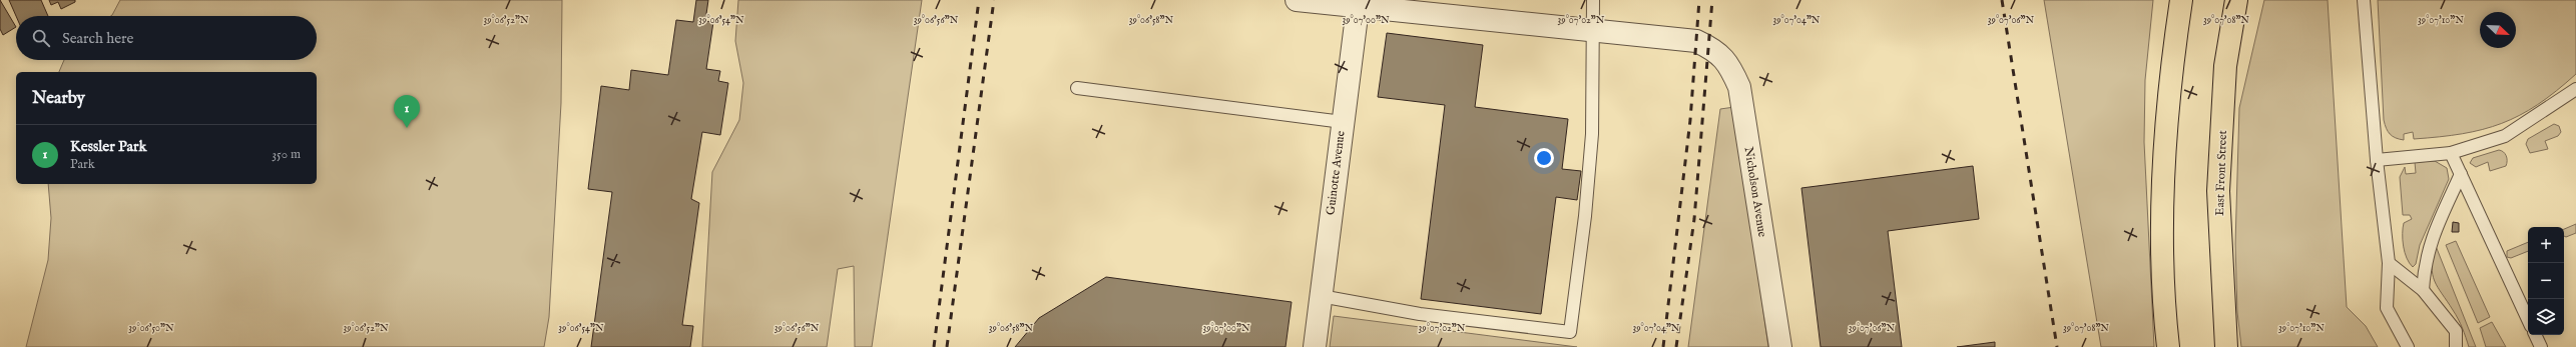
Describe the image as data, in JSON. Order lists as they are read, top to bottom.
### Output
{
  "streets": {
    "main road": ["East Front Street"],
    "street": ["Guinotte Avenue", "Nicholson Avenue"]
  },
  "north": "bottom right",
  "page": {
    "search": "Search here",
    "heading": "Nearby",
    "pins": "1",
    "list": [
      {
        "mark": "1",
        "name": "Kessler Park",
        "note": "Park",
        "value": "350 m"
      }
    ],
    "map_buttons": ["+", "−"]
  },
  "coordinates": [
    "39°06'52\"N",
    "39°06'54\"N",
    "39°06'56\"N",
    "39°06'58\"N",
    "39°07'00\"N",
    "39°07'02\"N",
    "39°07'04\"N",
    "39°07'06\"N",
    "39°07'10\"N",
    "39°07'08\"N",
    "39°06'50\"N"
  ]
}
